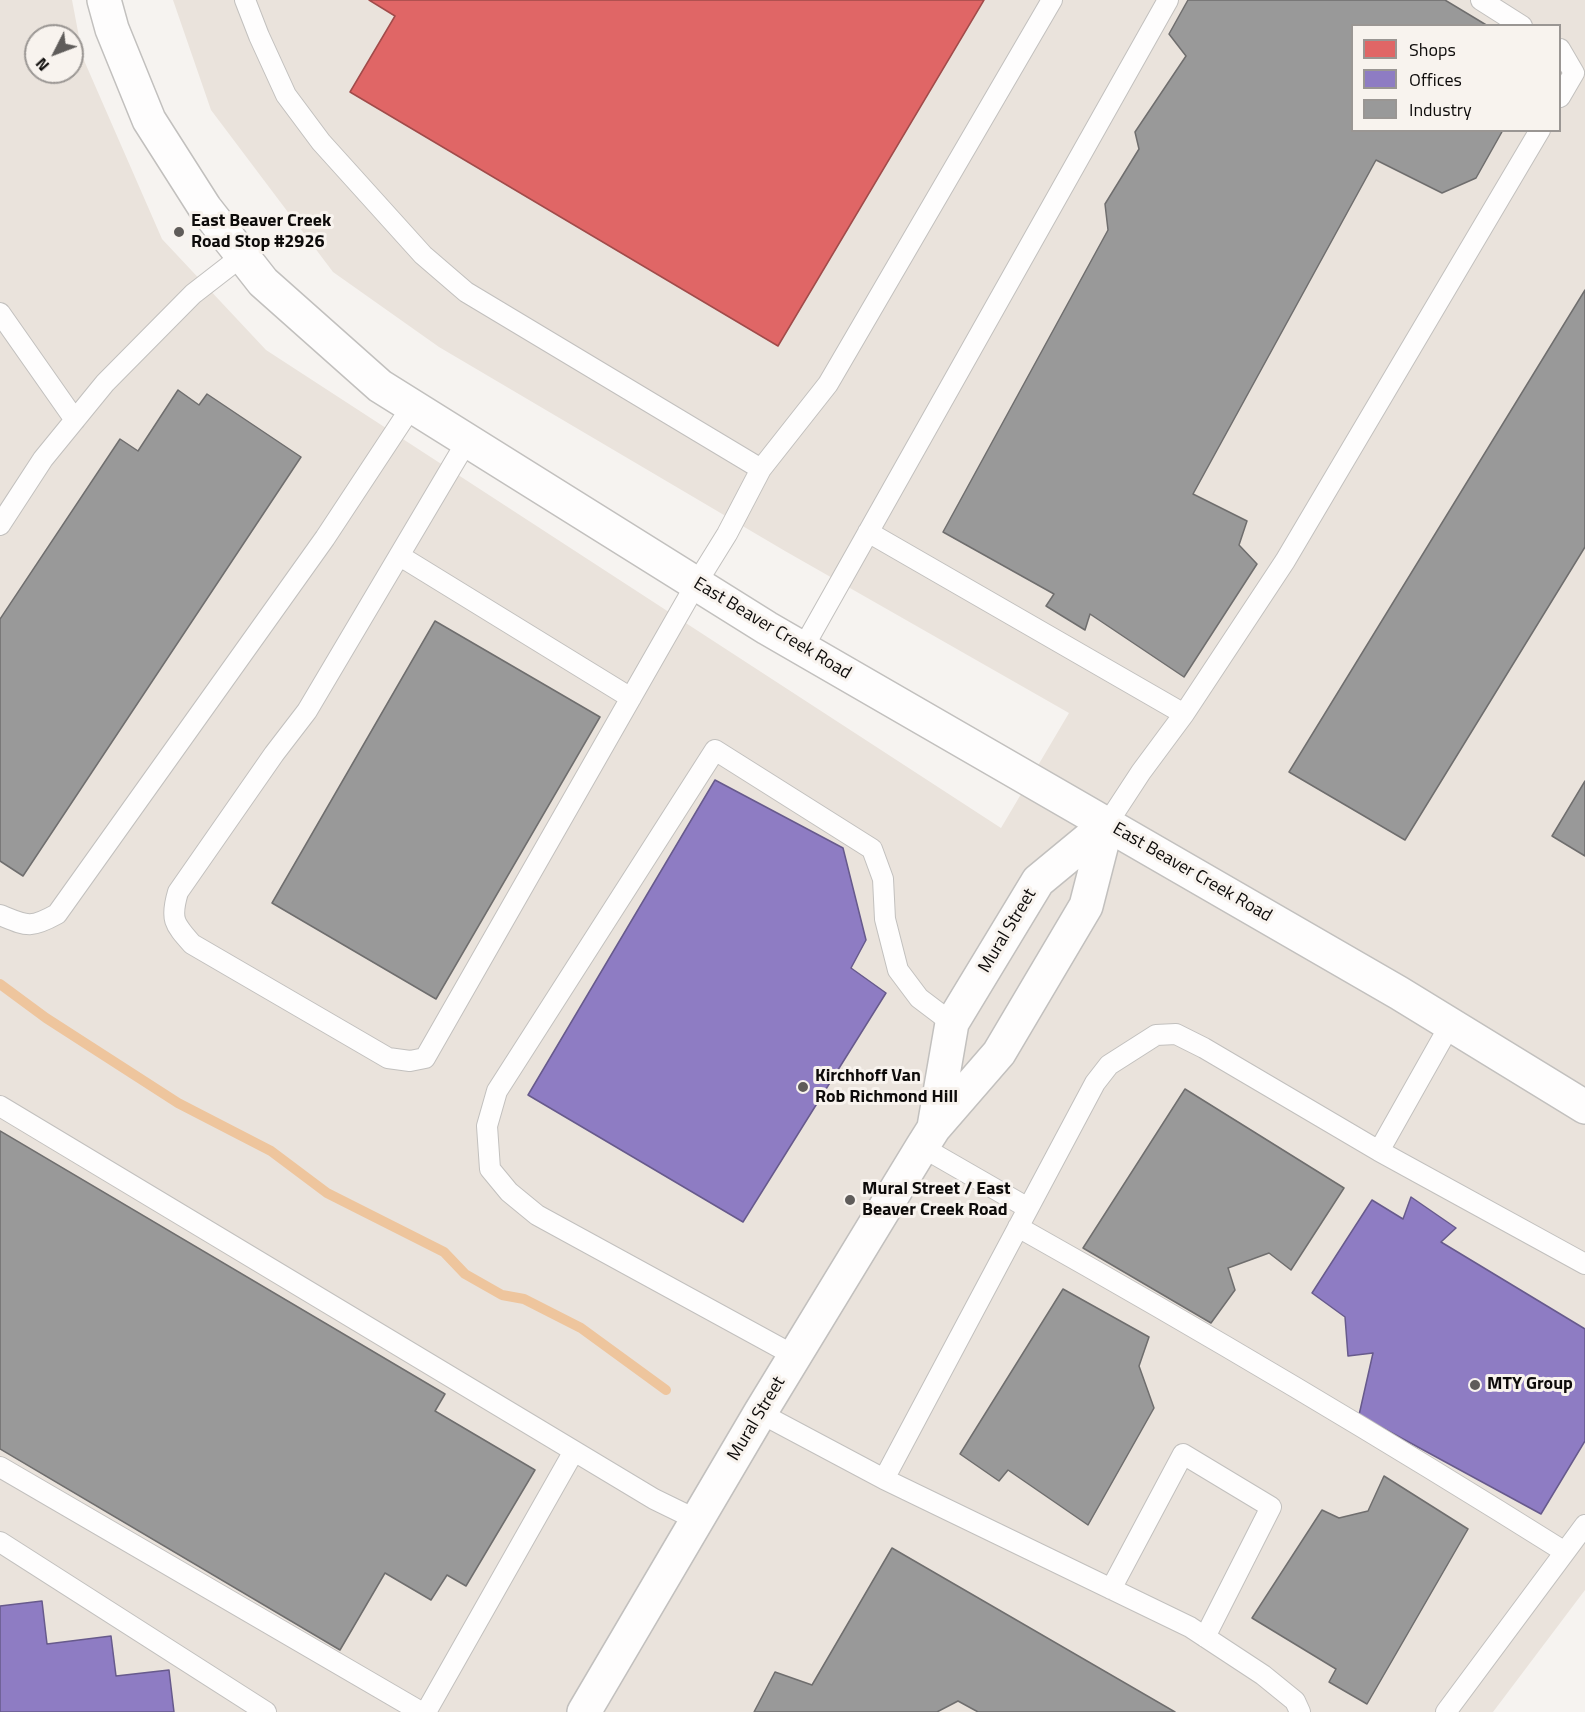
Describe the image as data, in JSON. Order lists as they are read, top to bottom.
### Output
{
  "streets": {
    "street": ["East Beaver Creek Road", "Mural Street"]
  },
  "crossings": [
    ["East Beaver Creek Road", "Mural Street"]
  ],
  "places": [
    "East Beaver Creek Road Stop #2926",
    "Kirchhoff Van Rob Richmond Hill",
    "Mural Street / East Beaver Creek Road",
    "MTY Group"
  ],
  "legend": ["Shops", "Offices", "Industry"],
  "north": "bottom left"
}
